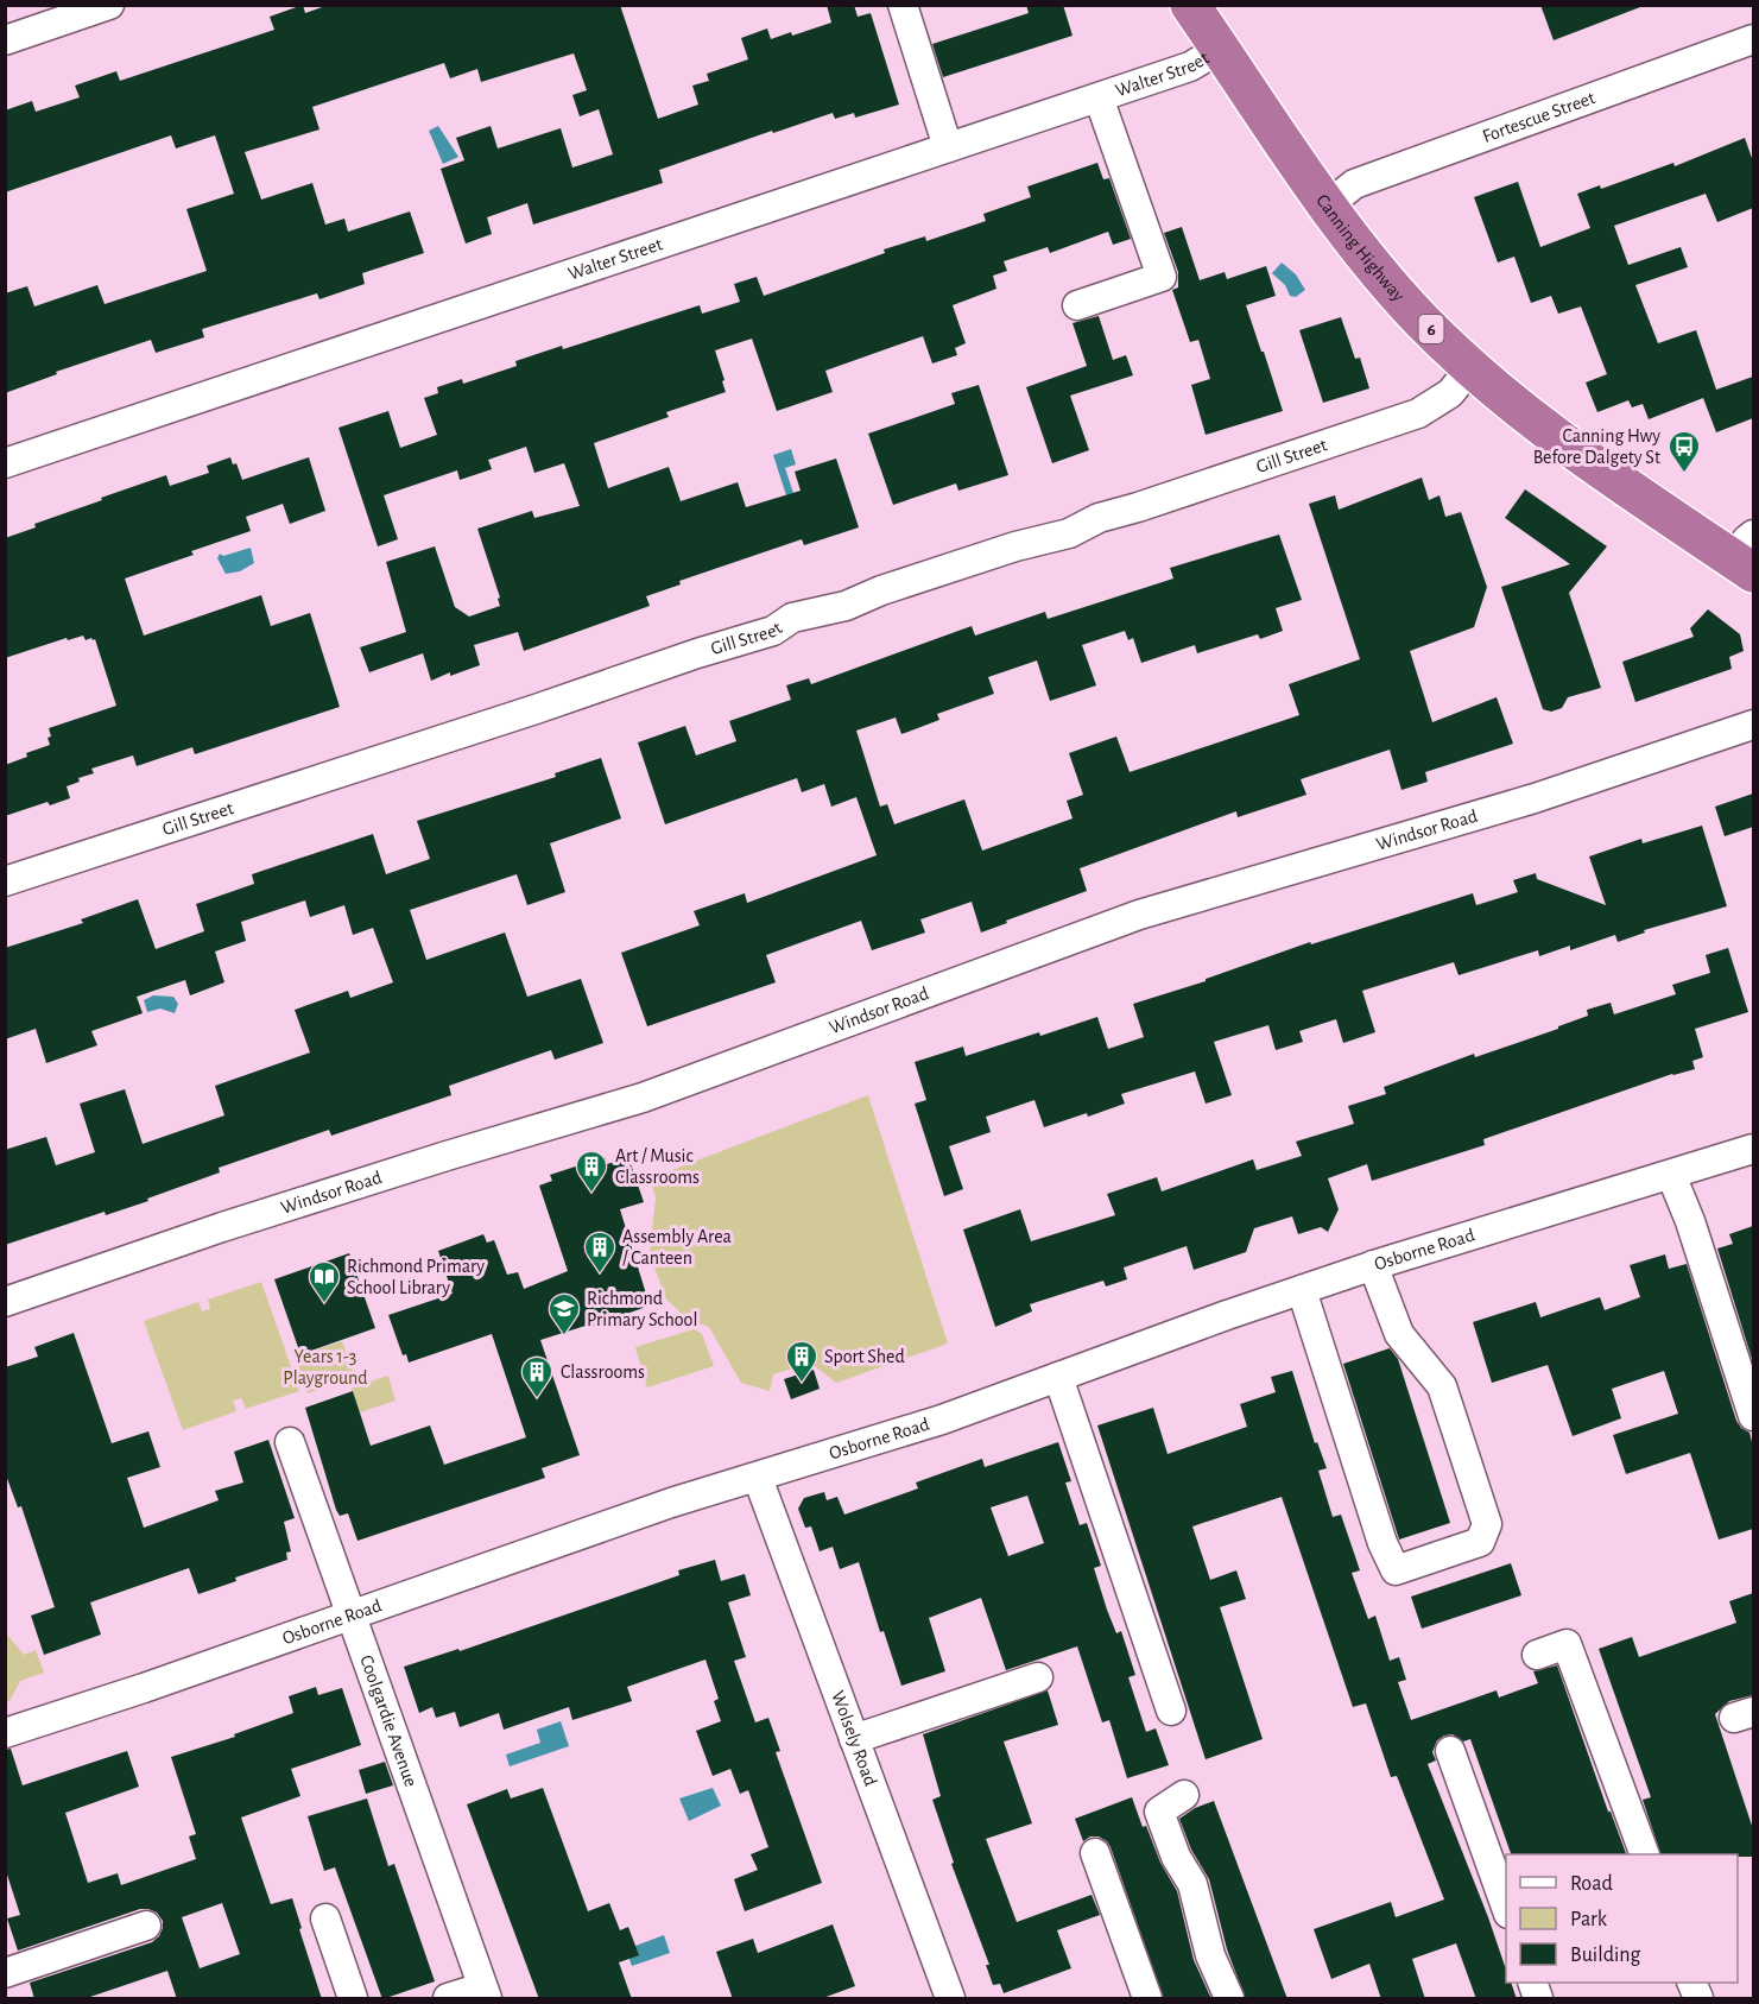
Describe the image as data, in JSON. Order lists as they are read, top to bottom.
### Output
{
  "streets": {
    "highway": ["Canning Highway", "6"],
    "street": [
      "Walter Street",
      "Fortescue Street",
      "Gill Street",
      "Windsor Road",
      "Osborne Road",
      "Coolgardie Avenue",
      "Wolsely Road"
    ]
  },
  "crossings": [
    ["Walter Street", "Canning Highway"],
    ["Fortescue Street", "Canning Highway"],
    ["Canning Highway", "Gill Street"],
    ["Osborne Road", "Coolgardie Avenue"],
    ["Osborne Road", "Wolsely Road"]
  ],
  "parks": ["Years 1-3 Playground"],
  "places": {
    "bus stop": ["Canning Hwy Before Dalgety St"],
    "building": [
      "Art / Music Classrooms",
      "Assembly Area / Canteen",
      "Sport Shed",
      "Classrooms"
    ],
    "library": ["Richmond Primary School Library"],
    "school or university": ["Richmond Primary School"]
  },
  "legend": ["Road", "Park", "Building"]
}
